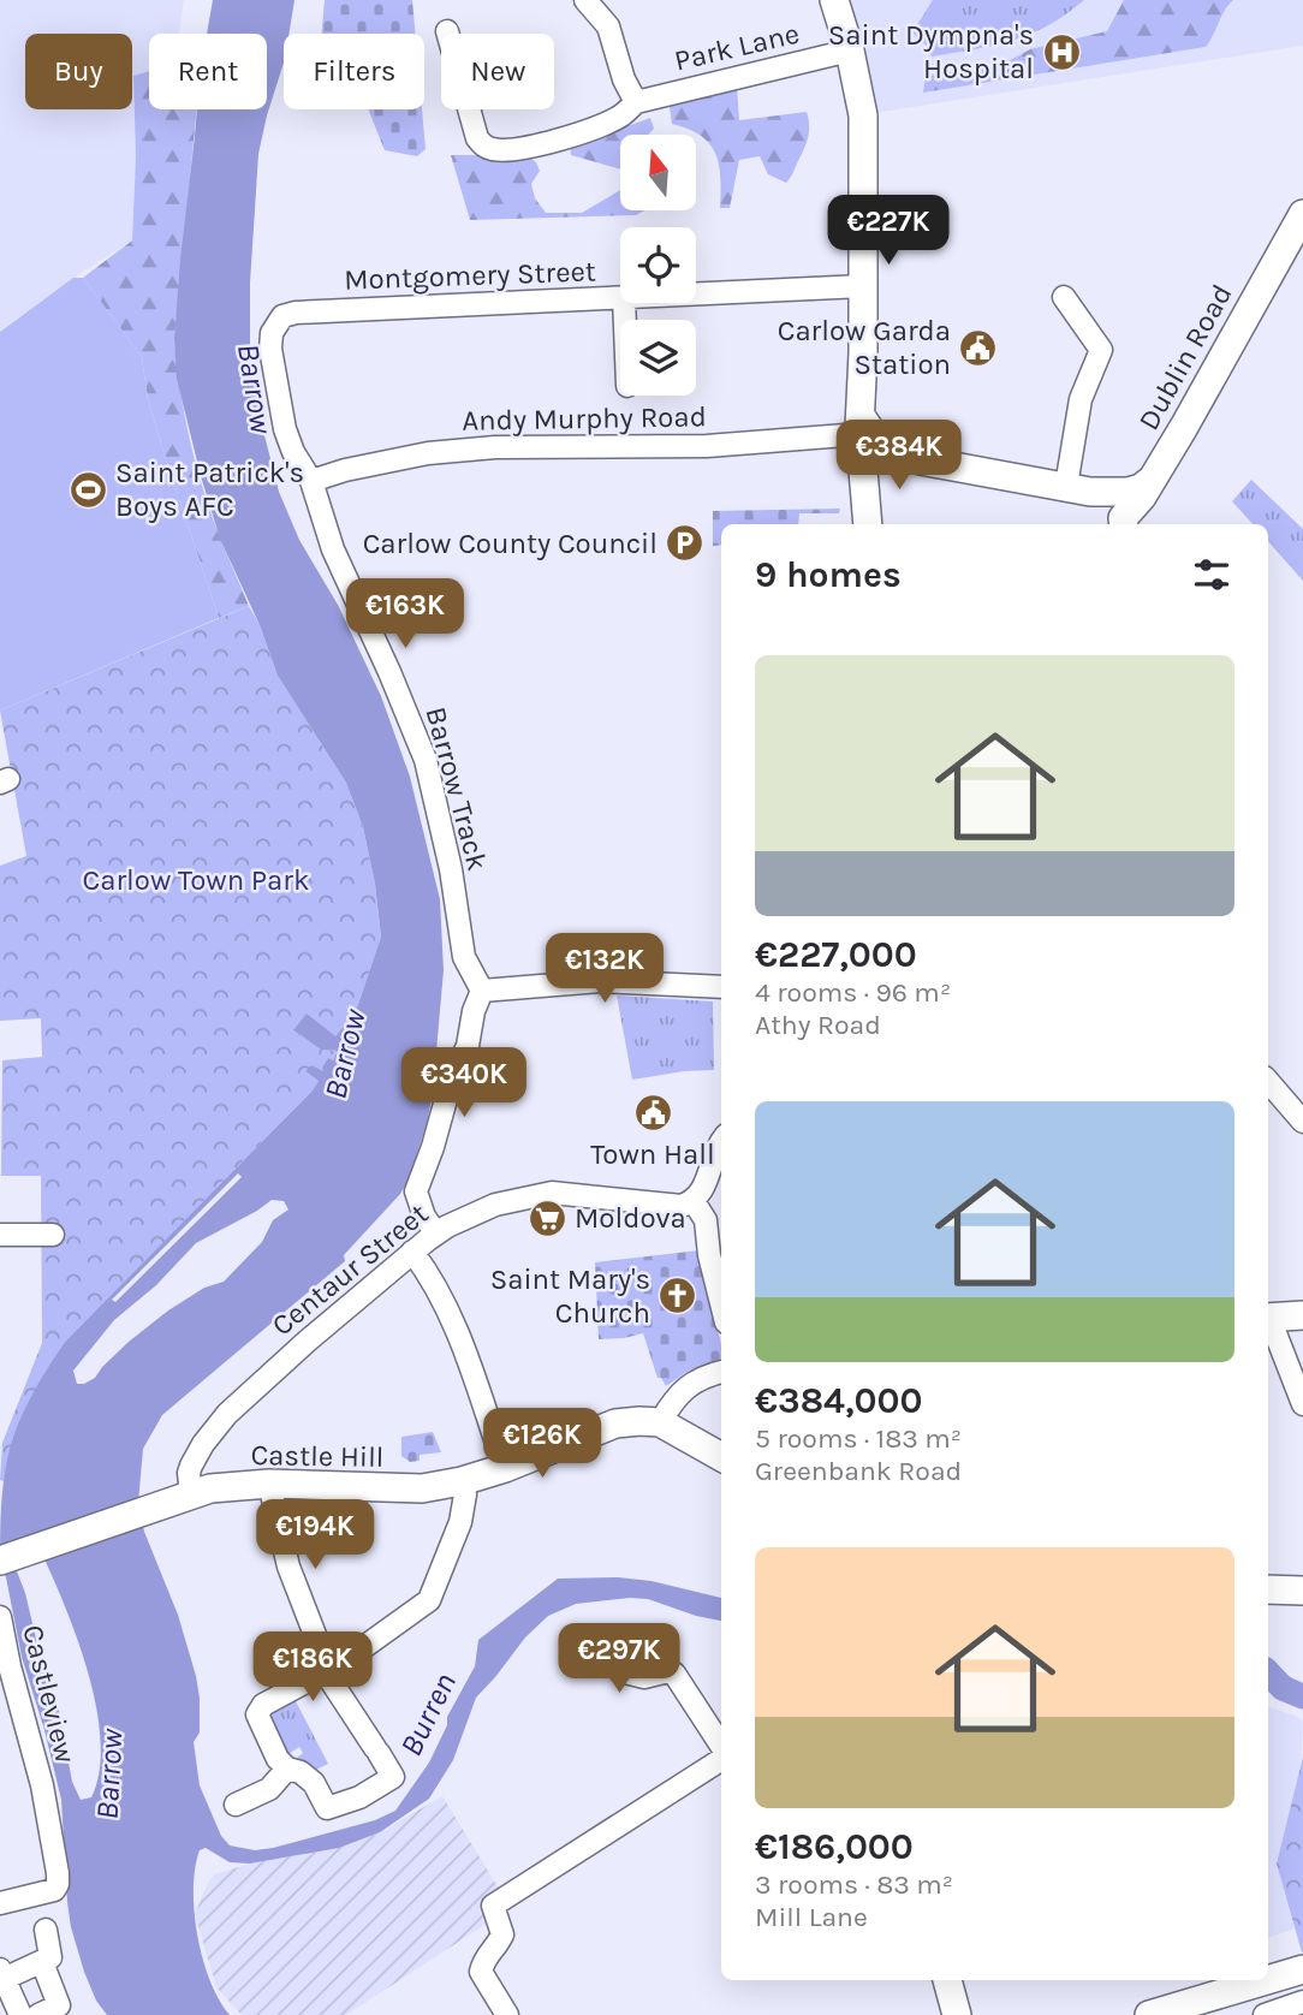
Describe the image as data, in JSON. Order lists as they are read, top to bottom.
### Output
{
  "streets": {
    "main road": ["Dublin Road", "Castle Hill"],
    "street": [
      "Park Lane",
      "Montgomery Street",
      "Andy Murphy Road",
      "Barrow Track",
      "Centaur Street",
      "Castleview"
    ]
  },
  "crossings": [
    ["Montgomery Street", "Barrow Track"],
    ["Andy Murphy Road", "Barrow Track"],
    ["Centaur Street", "Castle Hill"]
  ],
  "water": ["Barrow", "Burren"],
  "parks": ["Carlow Town Park"],
  "places": {
    "hospital": ["Saint Dympna's Hospital"],
    "public building": ["Carlow Garda Station", "Town Hall"],
    "sports": ["Saint Patrick's Boys AFC"],
    "parking": ["Carlow County Council"],
    "supermarket": ["Moldova"],
    "church": ["Saint Mary's Church"]
  },
  "north": "top",
  "page": {
    "chip": [
      "Buy",
      "Rent",
      "Filters",
      "New"
    ],
    "price": [
      "€227K",
      "€384K",
      "€163K",
      "€132K",
      "€340K",
      "€126K",
      "€194K",
      "€297K",
      "€186K"
    ],
    "heading": "9 homes",
    "list": [
      {
        "name": "€227,000",
        "note": "4 rooms · 96 m² · Athy Road"
      },
      {
        "name": "€384,000",
        "note": "5 rooms · 183 m² · Greenbank Road"
      },
      {
        "name": "€186,000",
        "note": "3 rooms · 83 m² · Mill Lane"
      }
    ]
  }
}
